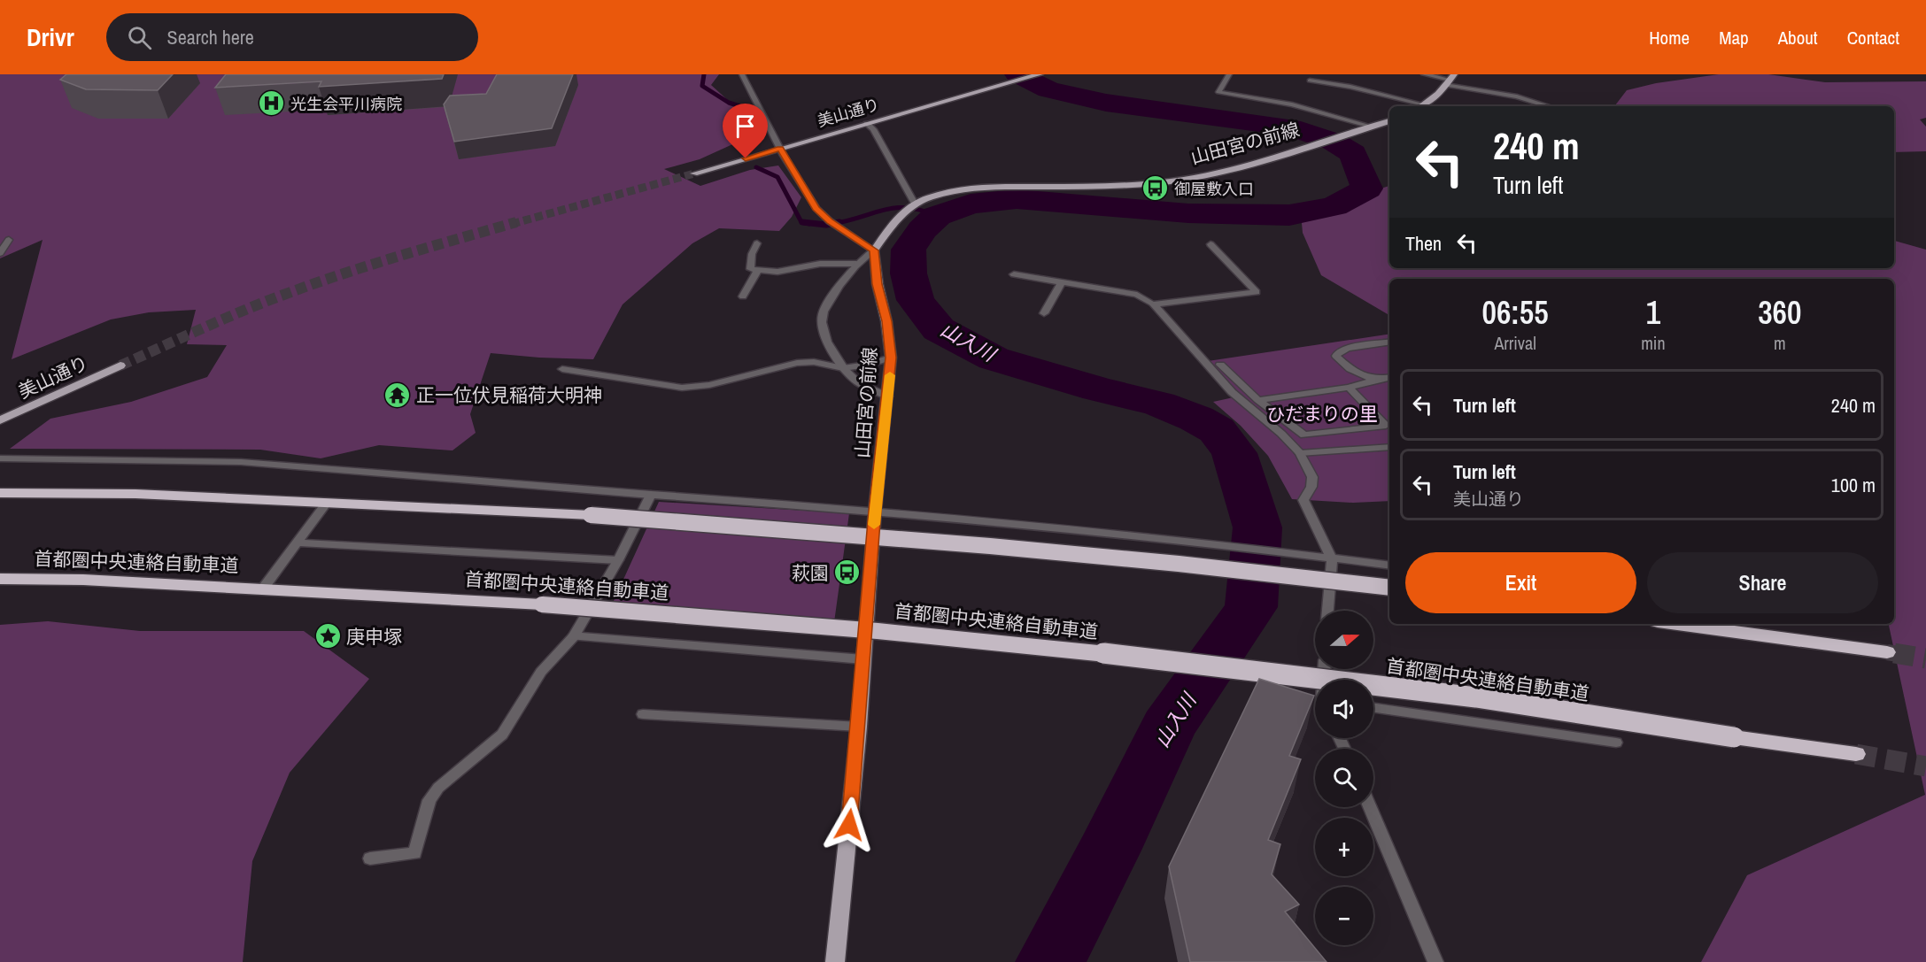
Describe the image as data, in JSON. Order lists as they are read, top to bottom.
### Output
{
  "streets": {
    "highway": ["首都圏中央連絡自動車道"],
    "main road": ["美山通り", "山田宮の前線"]
  },
  "water": ["山入川"],
  "parks": ["ひだまりの里"],
  "places": {
    "hospital": ["光生会平川病院"],
    "bus stop": ["御屋敷入口", "萩園"],
    "temple": ["正一位伏見稲荷大明神"],
    "place": ["庚申塚"]
  },
  "north": "right",
  "page": {
    "header": "Drivr",
    "search": "Search here",
    "nav": [
      "Home",
      "Map",
      "About",
      "Contact"
    ],
    "turn": ["240 m", "Turn left"],
    "then": "Then",
    "eta": [
      "06:55",
      "Arrival",
      "1",
      "min",
      "360",
      "m"
    ],
    "list": [
      {
        "name": "Turn left",
        "value": "240 m"
      },
      {
        "name": "Turn left",
        "note": "美山通り",
        "value": "100 m"
      }
    ],
    "buttons": ["Exit", "Share"],
    "map_buttons": ["+", "−"]
  }
}
